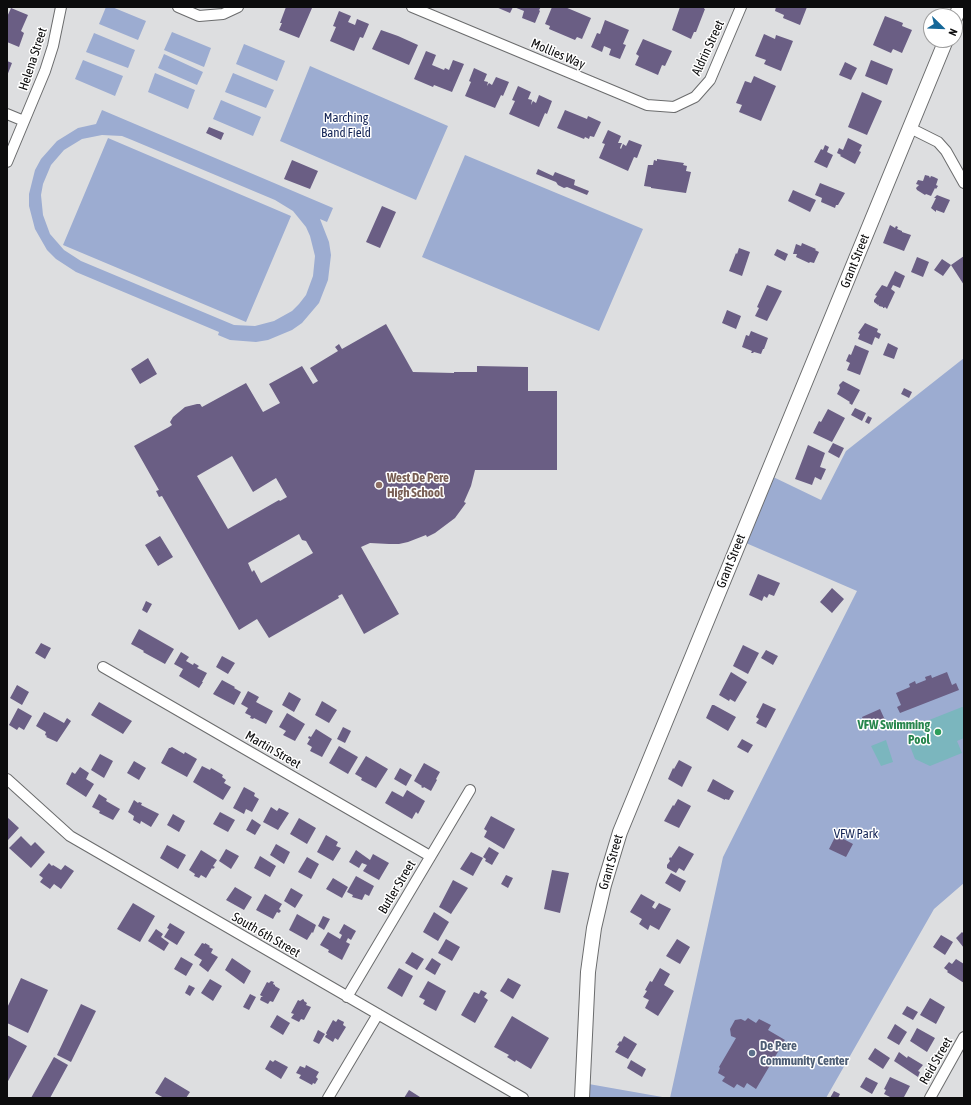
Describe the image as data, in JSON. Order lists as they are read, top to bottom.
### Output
{
  "streets": {
    "street": [
      "Aldrin Street",
      "Mollies Way",
      "Helena Street",
      "Grant Street",
      "Martin Street",
      "Butler Street",
      "South 6th Street",
      "Reid Street"
    ]
  },
  "crossings": [
    ["Aldrin Street", "Mollies Way"],
    ["Martin Street", "Butler Street"],
    ["Butler Street", "South 6th Street"]
  ],
  "parks": ["Marching Band Field", "VFW Park"],
  "places": ["West De Pere High School", "VFW Swimming Pool", "De Pere Community Center"],
  "north": "bottom right"
}
